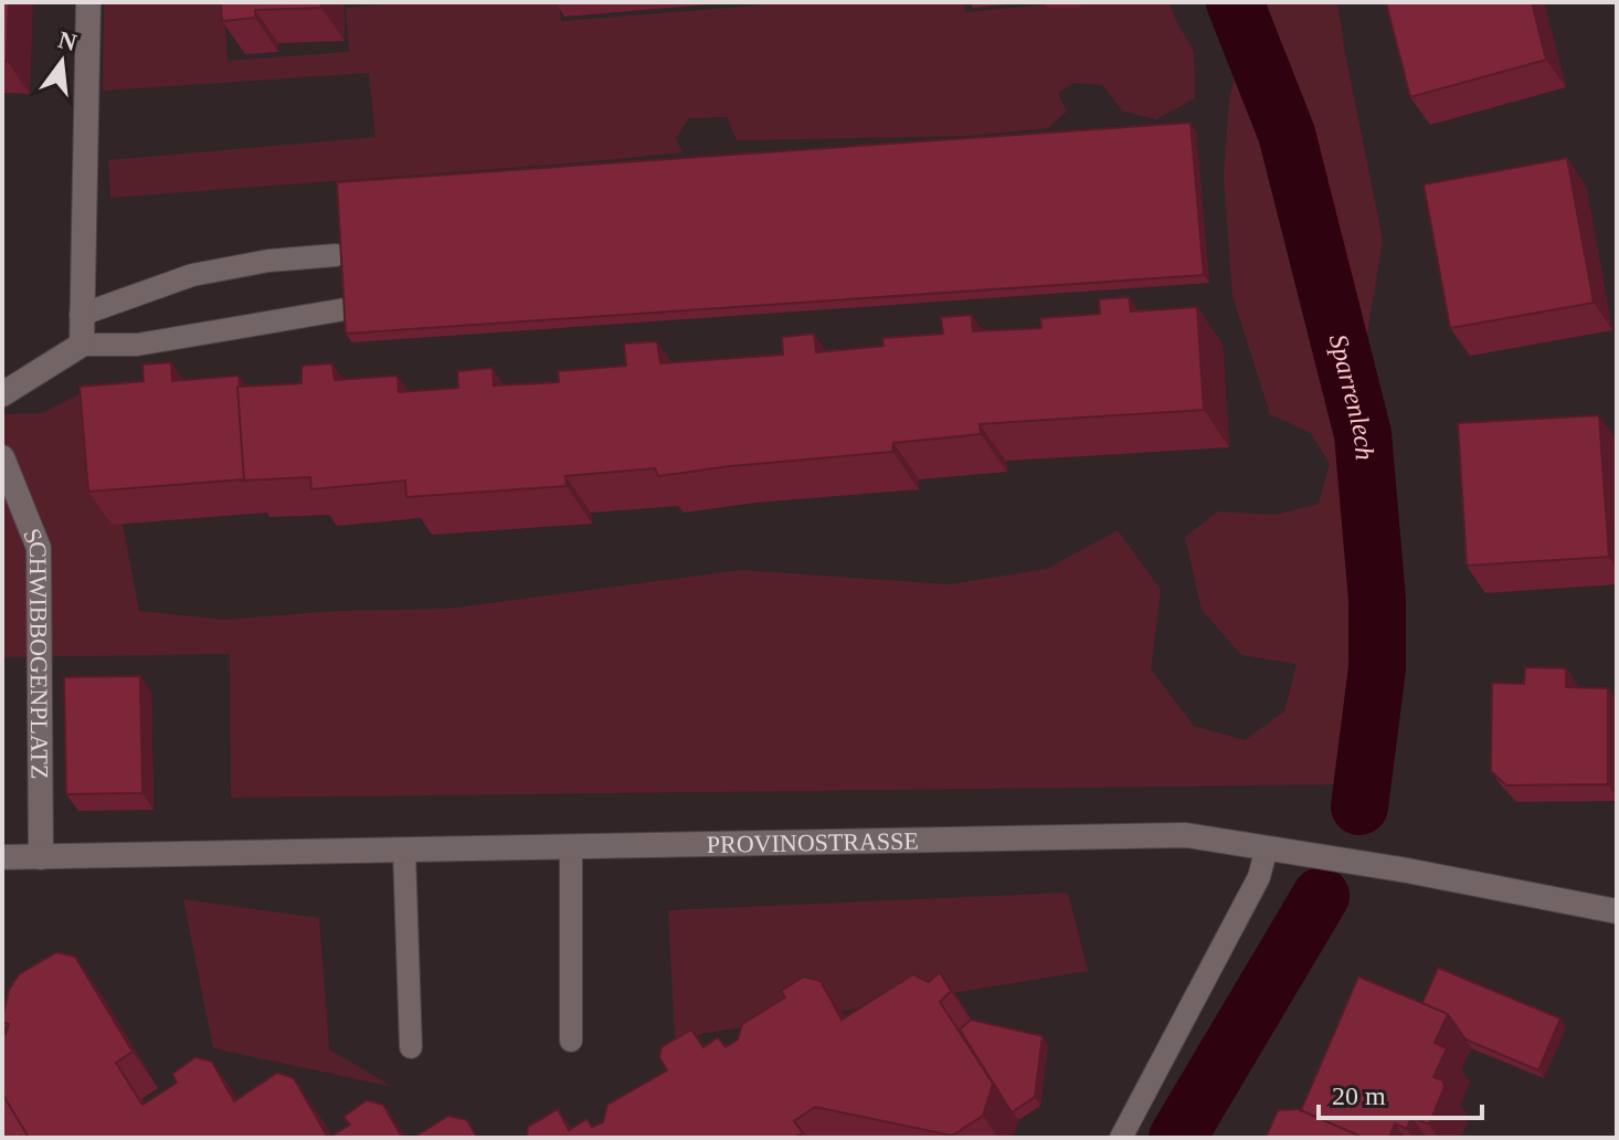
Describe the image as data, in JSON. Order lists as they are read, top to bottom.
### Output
{
  "streets": {
    "street": ["SCHWIBBOGENPLATZ", "PROVINOSTRASSE"]
  },
  "crossings": [
    ["SCHWIBBOGENPLATZ", "PROVINOSTRASSE"]
  ],
  "water": ["Sparrenlech"],
  "scale_bar": "20 m",
  "north": "top"
}
